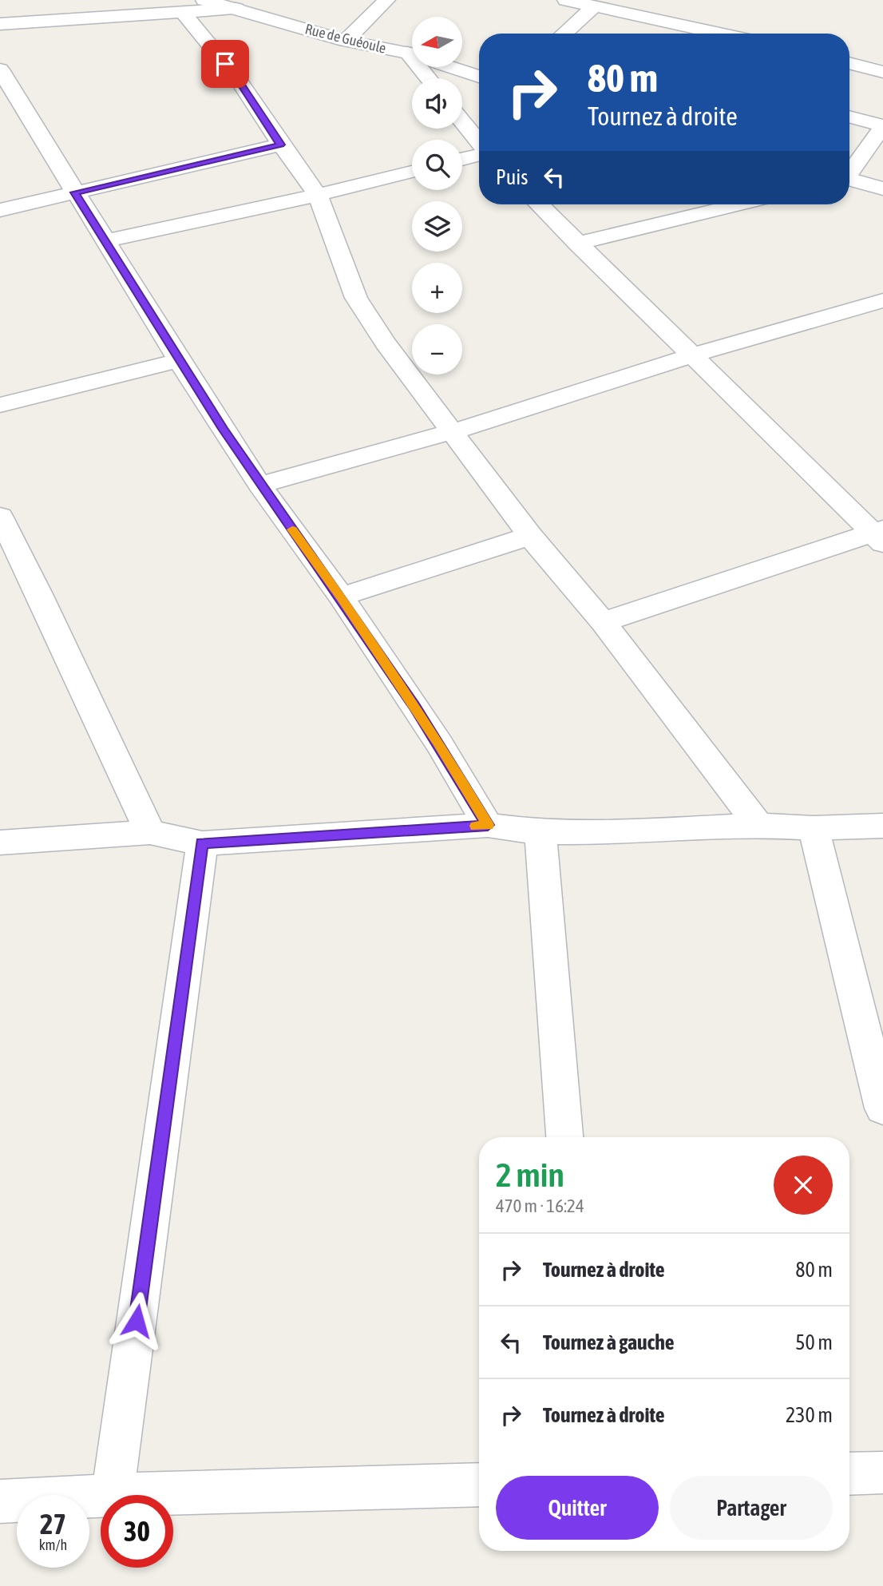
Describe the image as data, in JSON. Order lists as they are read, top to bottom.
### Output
{
  "streets": {
    "street": ["Rue de Guéoule"]
  },
  "north": "left",
  "page": {
    "map_buttons": ["+", "−"],
    "turn": ["80 m", "Tournez à droite"],
    "then": "Puis",
    "heading": ["2 min", "470 m · 16:24"],
    "list": [
      {
        "name": "Tournez à droite",
        "value": "80 m"
      },
      {
        "name": "Tournez à gauche",
        "value": "50 m"
      },
      {
        "name": "Tournez à droite",
        "value": "230 m"
      }
    ],
    "buttons": ["Quitter", "Partager"],
    "speed": "27 km/h",
    "limit": "30"
  }
}
